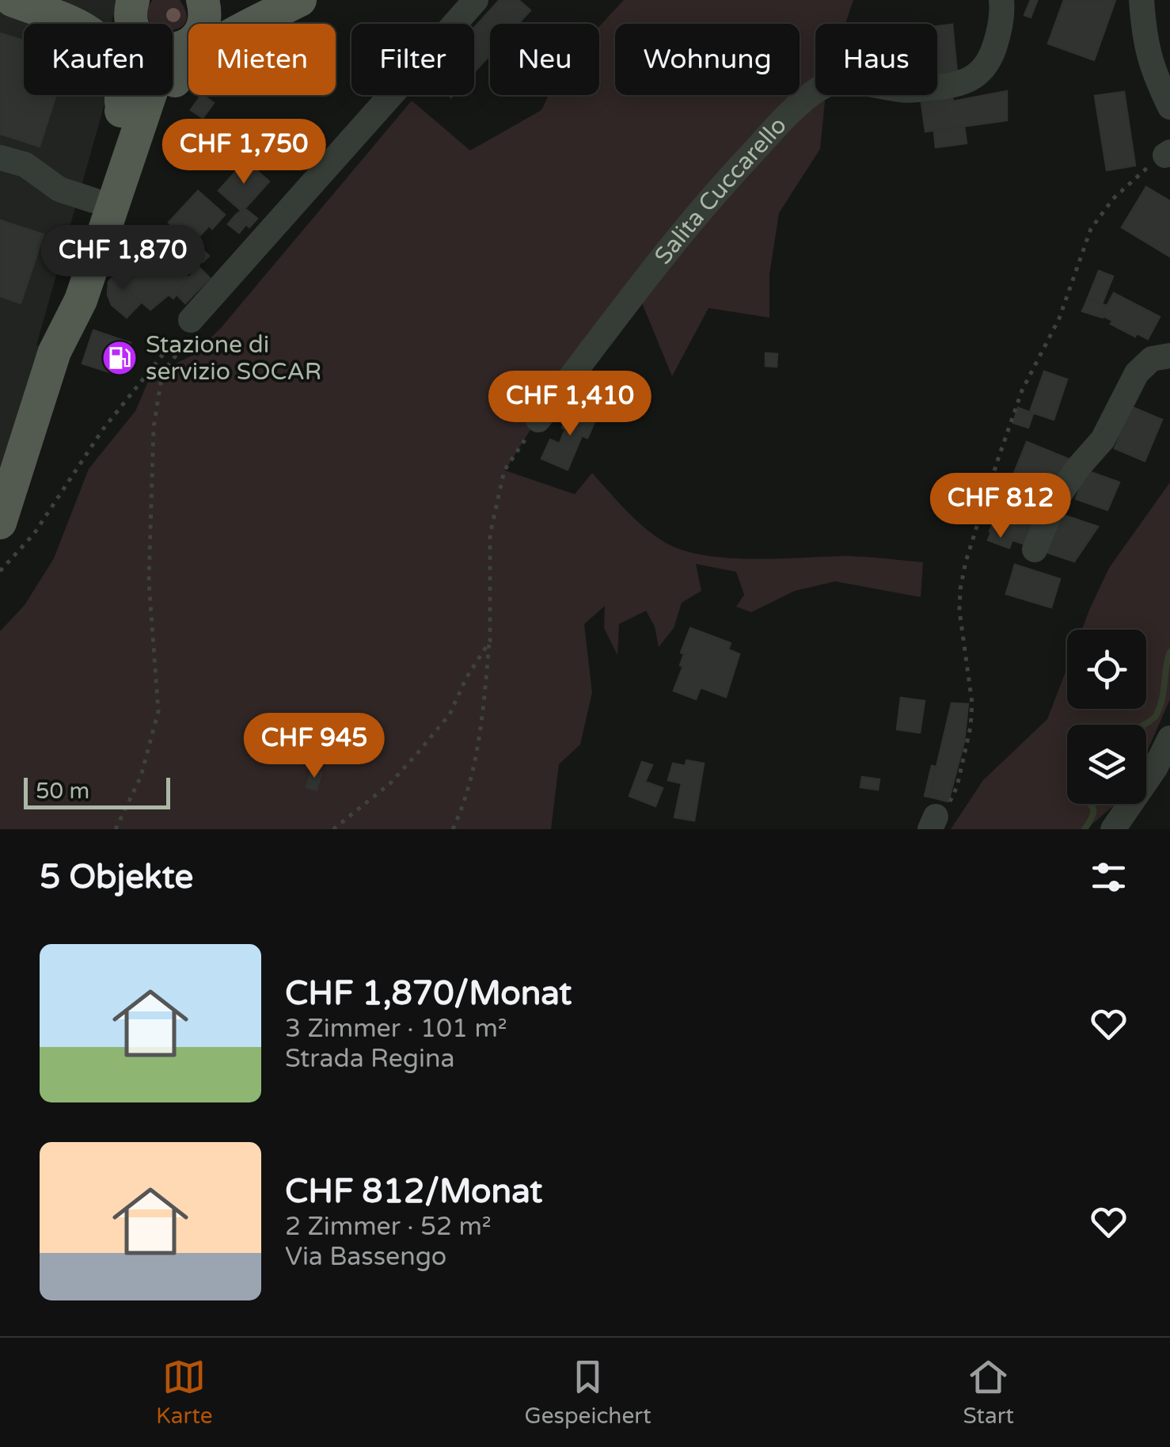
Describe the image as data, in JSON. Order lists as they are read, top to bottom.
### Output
{
  "streets": {
    "street": ["Salita Cuccarello"]
  },
  "places": {
    "fuel station": ["Stazione di servizio SOCAR"]
  },
  "scale_bar": "50 m",
  "page": {
    "chip": [
      "Kaufen",
      "Mieten",
      "Filter",
      "Neu",
      "Wohnung",
      "Haus"
    ],
    "price": [
      "CHF 1,750",
      "CHF 1,870",
      "CHF 1,410",
      "CHF 812",
      "CHF 945"
    ],
    "scale": "50 m",
    "heading": "5 Objekte",
    "list": [
      {
        "name": "CHF 1,870/Monat",
        "note": "3 Zimmer · 101 m² · Strada Regina"
      },
      {
        "name": "CHF 812/Monat",
        "note": "2 Zimmer · 52 m² · Via Bassengo"
      }
    ],
    "tabs": ["Karte", "Gespeichert", "Start"]
  }
}
